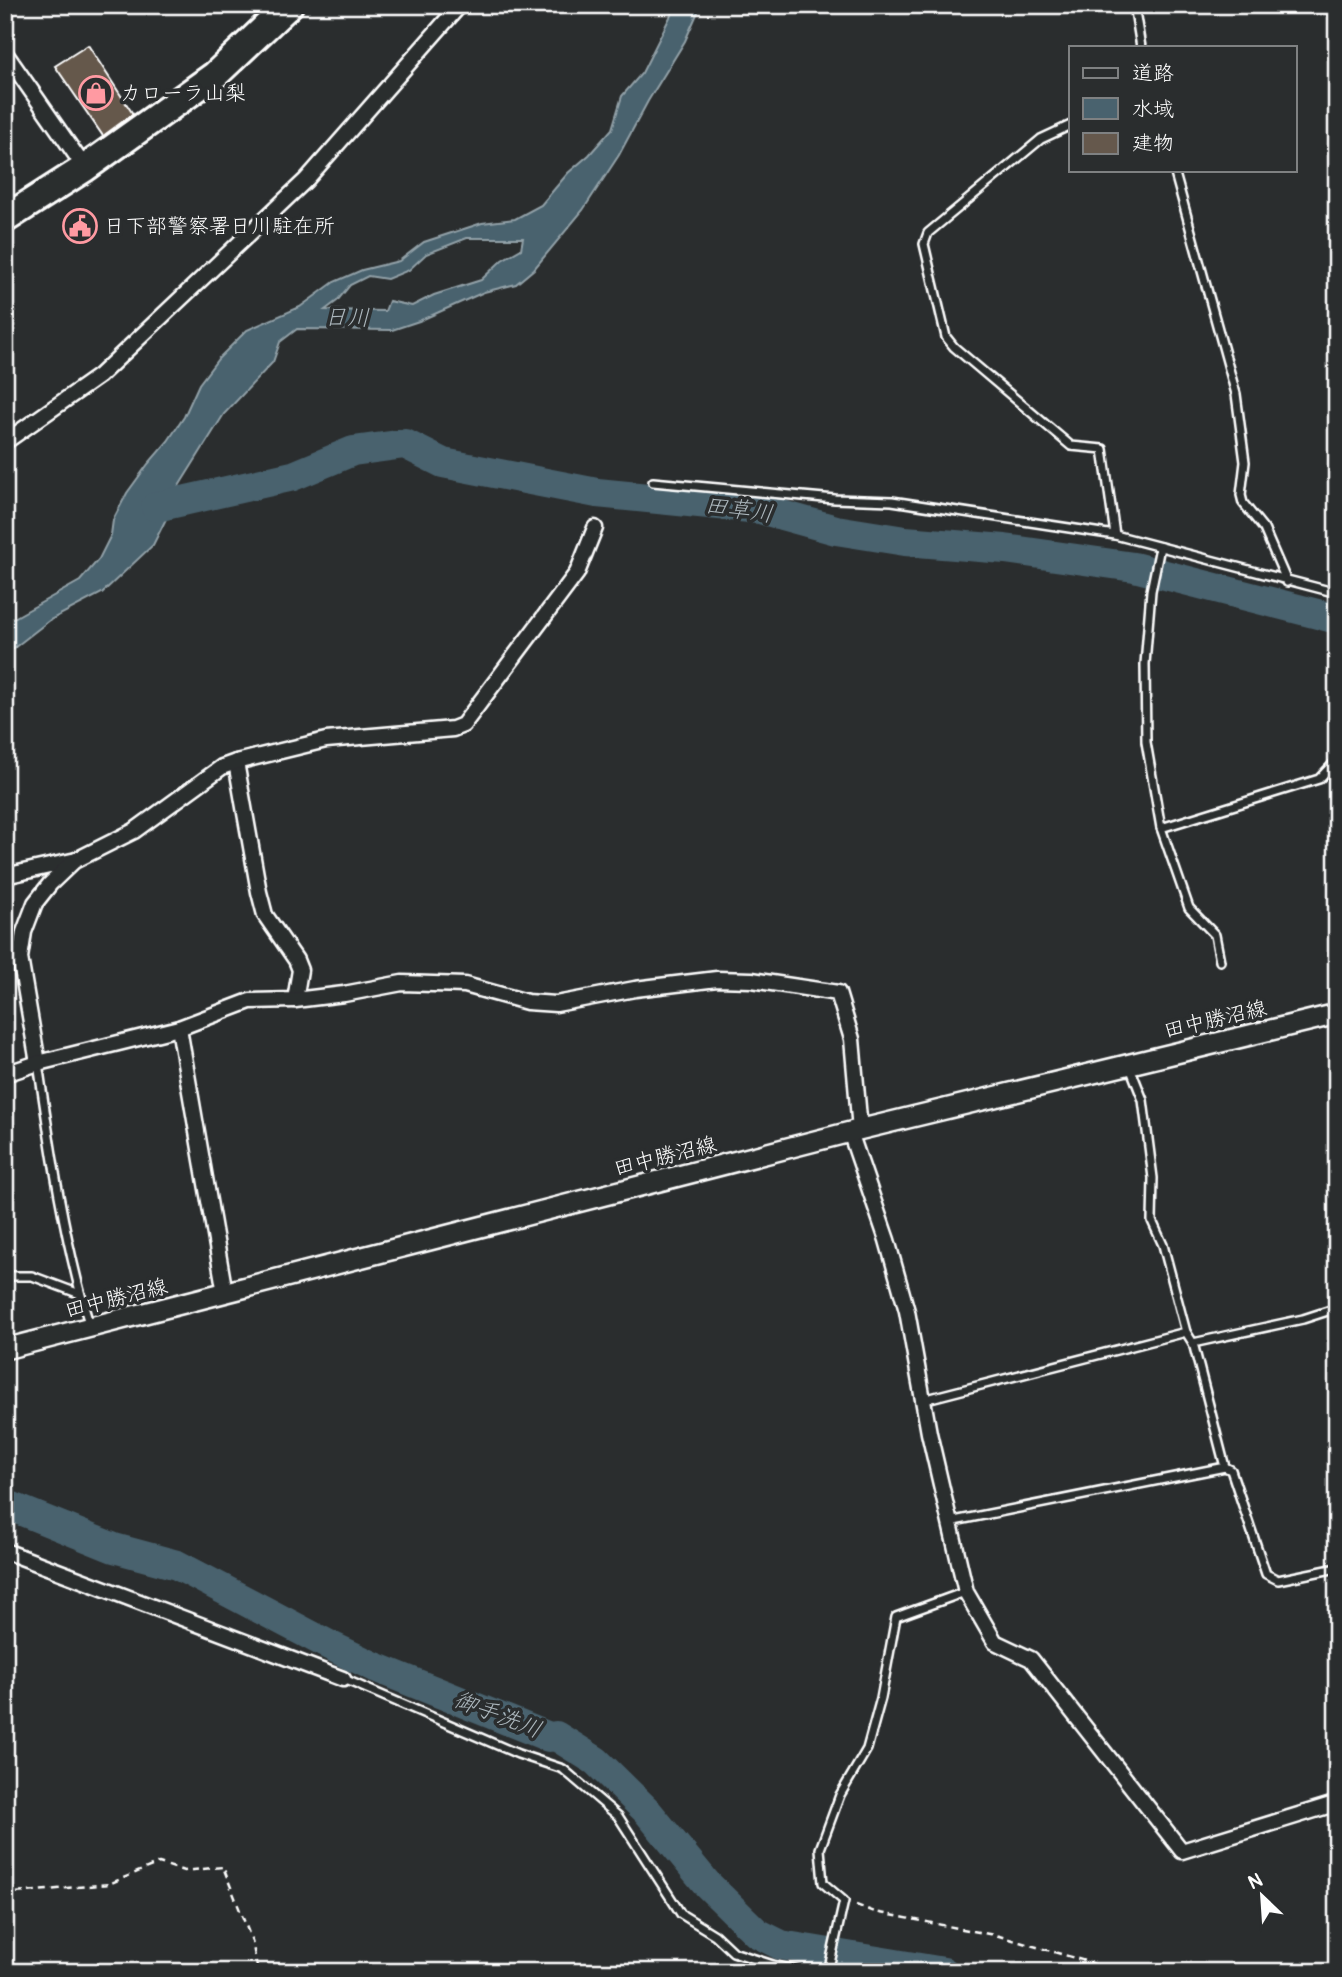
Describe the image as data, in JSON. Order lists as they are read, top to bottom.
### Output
{
  "streets": {
    "main road": ["田中勝沼線"]
  },
  "water": ["日川", "田草川", "御手洗川"],
  "places": {
    "shop": ["カローラ山梨"],
    "public building": ["日下部警察署日川駐在所"]
  },
  "legend": ["道路", "水域", "建物"],
  "north": "top left"
}
